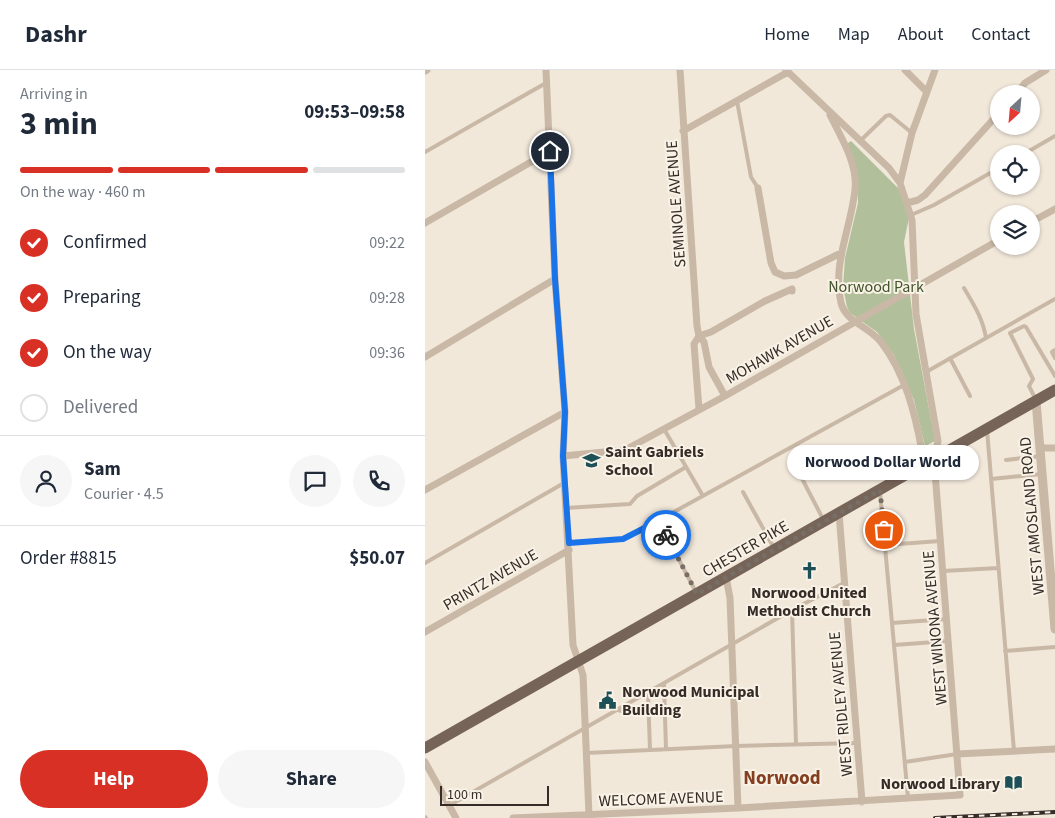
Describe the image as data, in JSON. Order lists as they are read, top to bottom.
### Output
{
  "streets": {
    "main road": ["CHESTER PIKE"],
    "street": [
      "SEMINOLE AVENUE",
      "MOHAWK AVENUE",
      "WEST AMOSLAND ROAD",
      "PRINTZ AVENUE",
      "WEST WINONA AVENUE",
      "WEST RIDLEY AVENUE",
      "WELCOME AVENUE"
    ]
  },
  "crossings": [
    ["SEMINOLE AVENUE", "MOHAWK AVENUE"],
    ["MOHAWK AVENUE", "WEST WINONA AVENUE"],
    ["WEST AMOSLAND ROAD", "CHESTER PIKE"],
    ["CHESTER PIKE", "WEST WINONA AVENUE"],
    ["CHESTER PIKE", "WEST RIDLEY AVENUE"],
    ["WEST WINONA AVENUE", "WELCOME AVENUE"],
    ["WEST RIDLEY AVENUE", "WELCOME AVENUE"]
  ],
  "districts": ["Norwood"],
  "parks": ["Norwood Park"],
  "places": {
    "school or university": ["Saint Gabriels School"],
    "other": ["Norwood Dollar World"],
    "church": ["Norwood United Methodist Church"],
    "public building": ["Norwood Municipal Building"],
    "library": ["Norwood Library"]
  },
  "scale_bar": "100 m",
  "north": "bottom left",
  "page": {
    "header": "Dashr",
    "nav": [
      "Home",
      "Map",
      "About",
      "Contact"
    ],
    "heading": ["3 min", "Arriving in", "09:53–09:58"],
    "panel": [
      "Sam",
      "Courier · 4.5",
      "Order #8815",
      "$50.07"
    ],
    "bar": "On the way · 460 m",
    "list": [
      ["Confirmed", "09:22"],
      ["Preparing", "09:28"],
      ["On the way", "09:36"],
      "Delivered"
    ],
    "bubble": "Norwood Dollar World",
    "buttons": ["Help", "Share"],
    "scale": "100 m"
  }
}
